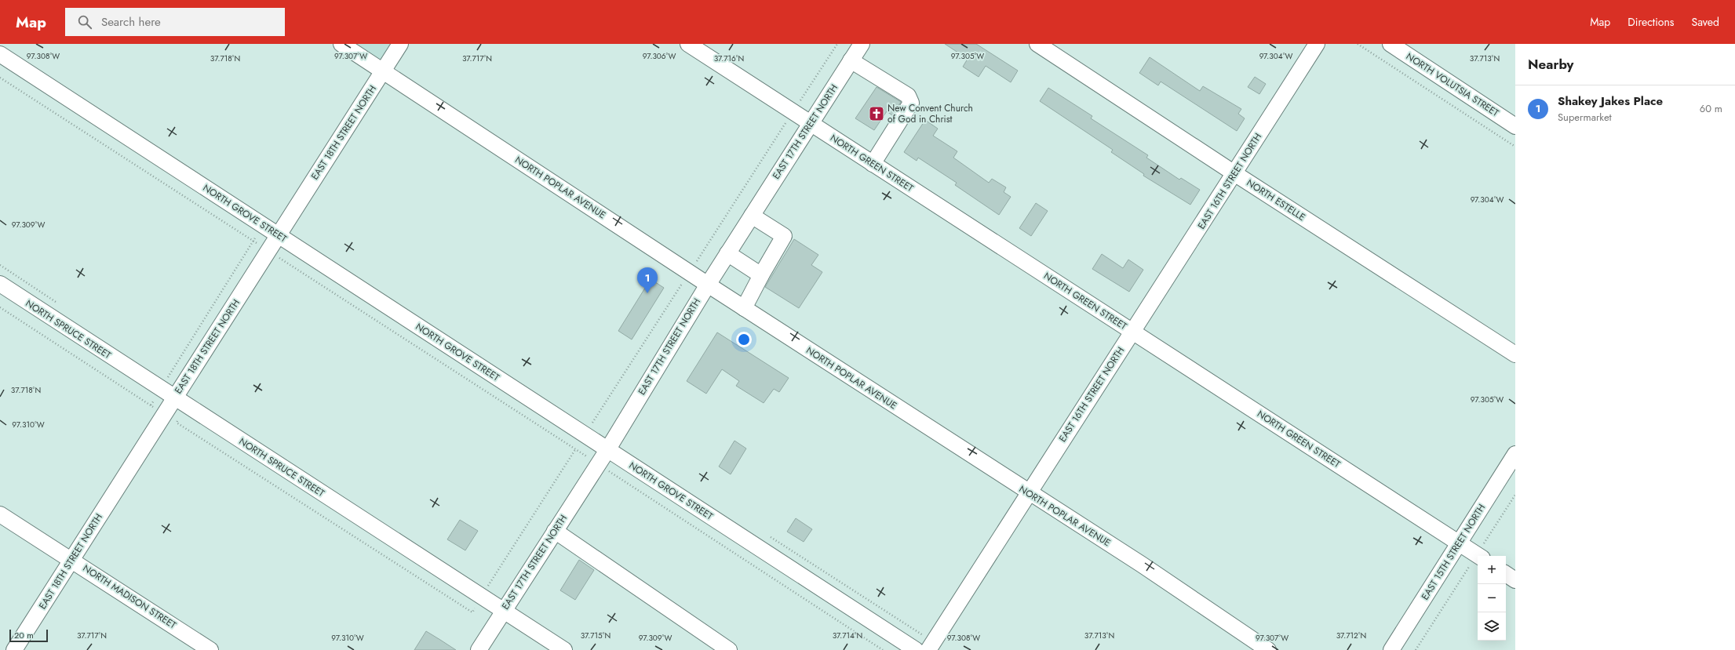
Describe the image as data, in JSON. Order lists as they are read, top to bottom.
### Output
{
  "streets": {
    "street": [
      "NORTH VOLUTSIA STREET",
      "EAST 17TH STREET NORTH",
      "EAST 18TH STREET NORTH",
      "NORTH GREEN STREET",
      "EAST 16TH STREET NORTH",
      "NORTH POPLAR AVENUE",
      "NORTH ESTELLE",
      "NORTH GROVE STREET",
      "NORTH SPRUCE STREET",
      "EAST 15TH STREET NORTH",
      "NORTH MADISON STREET"
    ]
  },
  "crossings": [
    ["EAST 17TH STREET NORTH", "NORTH GREEN STREET"],
    ["EAST 17TH STREET NORTH", "NORTH POPLAR AVENUE"],
    ["EAST 17TH STREET NORTH", "NORTH GROVE STREET"],
    ["EAST 17TH STREET NORTH", "NORTH SPRUCE STREET"],
    ["EAST 18TH STREET NORTH", "NORTH POPLAR AVENUE"],
    ["EAST 18TH STREET NORTH", "NORTH GROVE STREET"],
    ["EAST 18TH STREET NORTH", "NORTH SPRUCE STREET"],
    ["EAST 18TH STREET NORTH", "NORTH MADISON STREET"],
    ["NORTH GREEN STREET", "EAST 16TH STREET NORTH"],
    ["NORTH GREEN STREET", "EAST 15TH STREET NORTH"],
    ["EAST 16TH STREET NORTH", "NORTH POPLAR AVENUE"],
    ["EAST 16TH STREET NORTH", "NORTH ESTELLE"]
  ],
  "places": {
    "church": ["New Convent Church of God in Christ"]
  },
  "scale_bar": "20 m",
  "page": {
    "header": "Map",
    "search": "Search here",
    "nav": ["Map", "Directions", "Saved"],
    "heading": "Nearby",
    "list": [
      {
        "mark": "1",
        "name": "Shakey Jakes Place",
        "note": "Supermarket",
        "value": "60 m"
      }
    ],
    "pins": "1",
    "map_buttons": ["+", "−"],
    "scale": "20 m"
  },
  "coordinates": [
    "97.304°W",
    "97.308°W",
    "97.307°W",
    "97.306°W",
    "97.305°W",
    "37.718°N",
    "37.717°N",
    "37.716°N",
    "37.713°N",
    "97.309°W",
    "97.310°W",
    "37.715°N",
    "37.714°N",
    "37.712°N"
  ]
}
